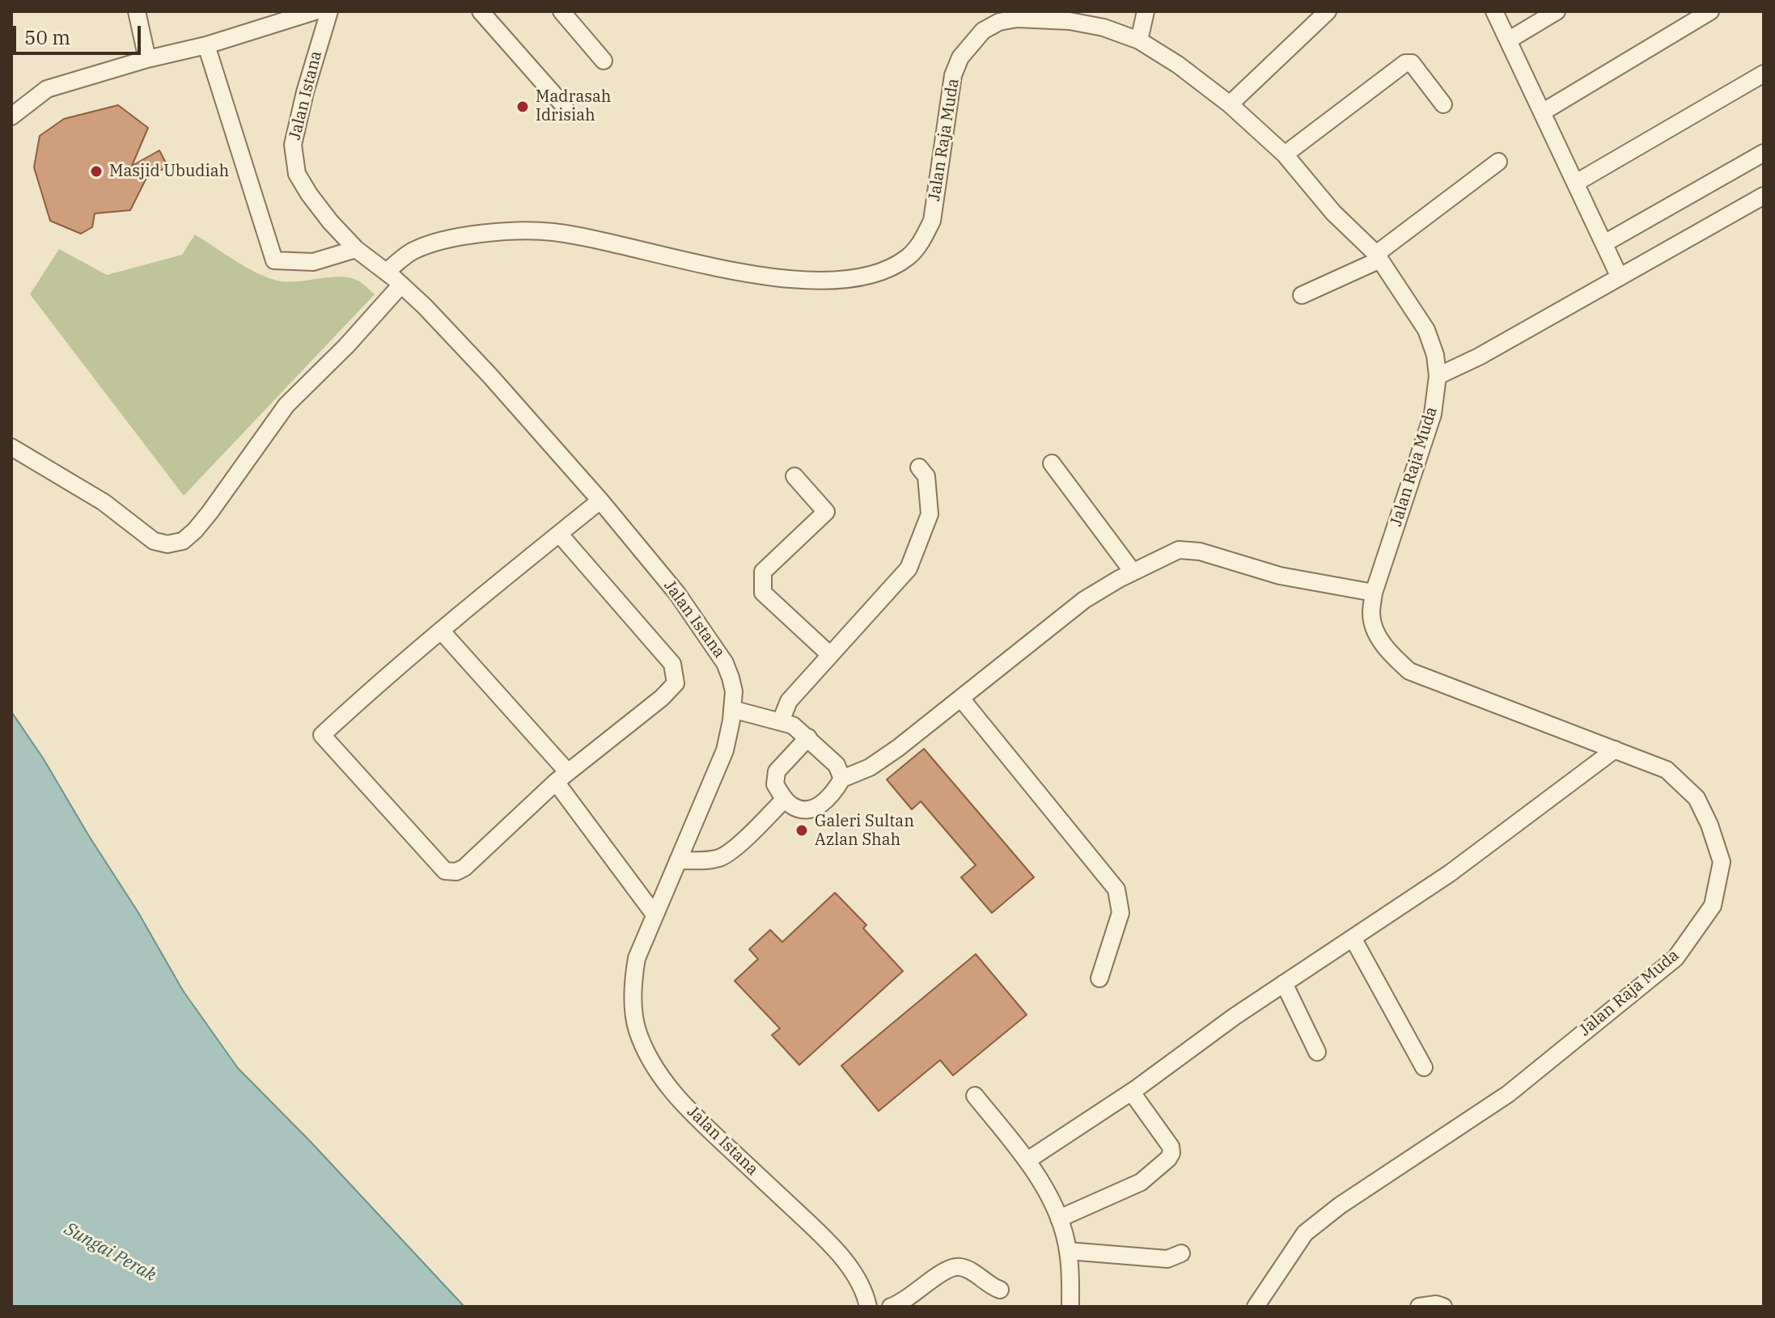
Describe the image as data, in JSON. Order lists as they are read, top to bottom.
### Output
{
  "streets": {
    "street": ["Jalan Istana", "Jalan Raja Muda"]
  },
  "crossings": [
    ["Jalan Istana", "Jalan Raja Muda"]
  ],
  "water": ["Sungai Perak"],
  "places": ["Madrasah Idrisiah", "Masjid Ubudiah", "Galeri Sultan Azlan Shah"],
  "scale_bar": "50 m"
}
